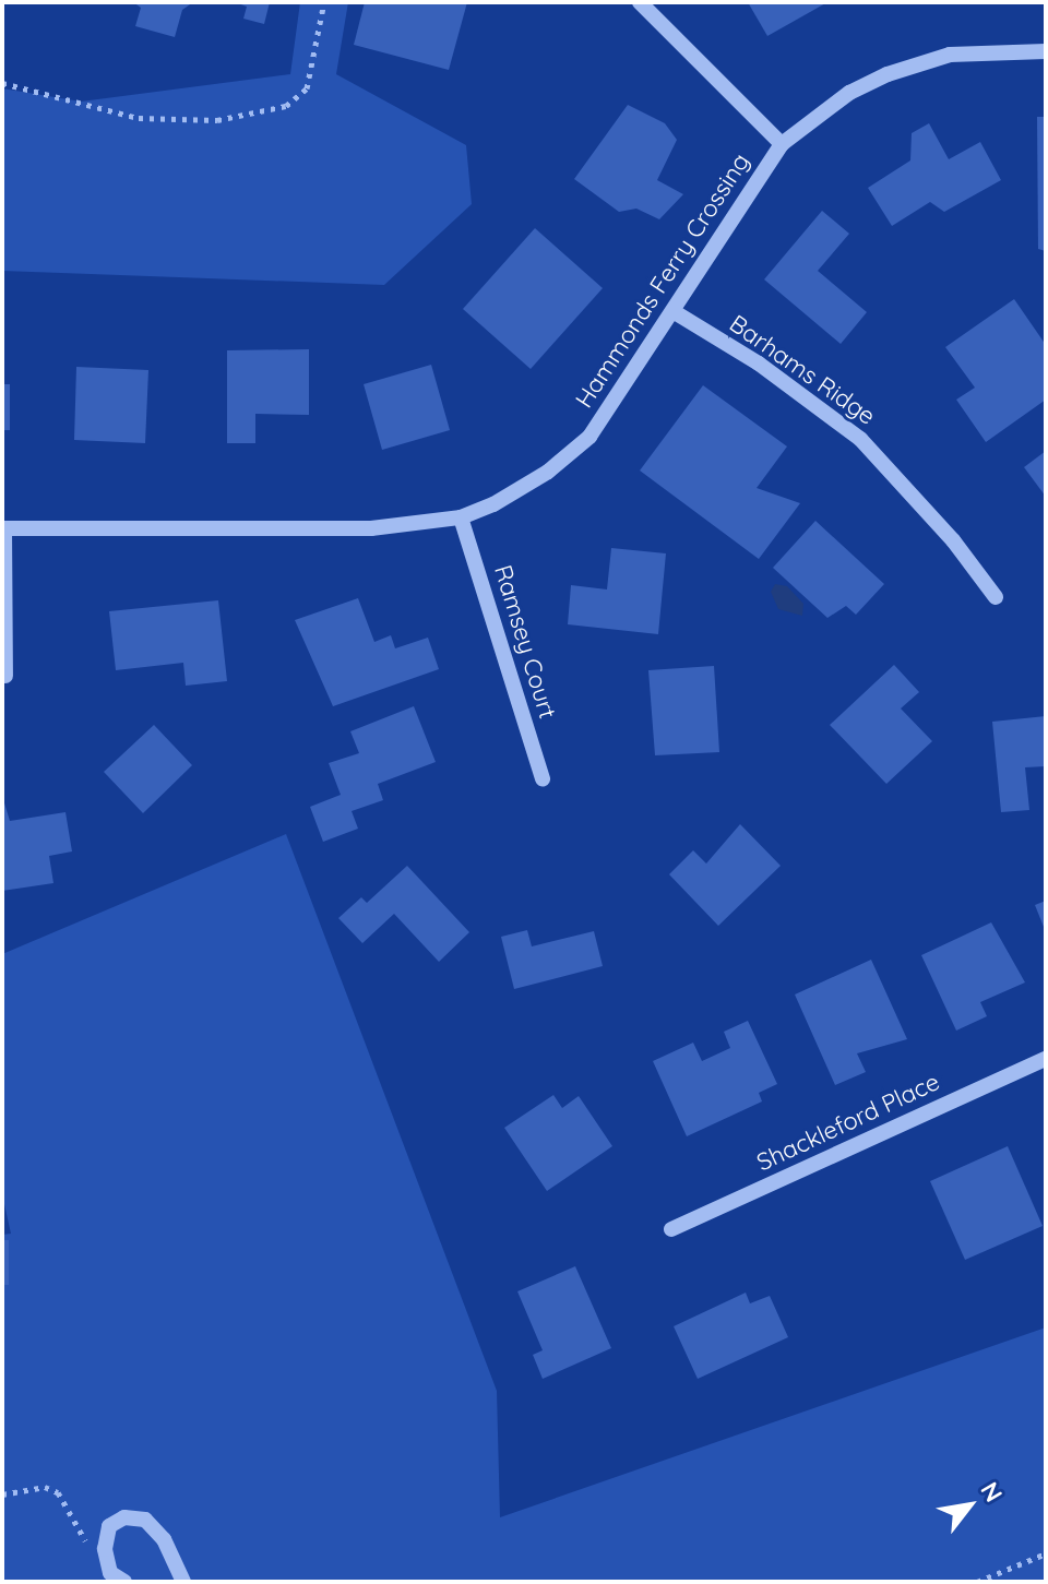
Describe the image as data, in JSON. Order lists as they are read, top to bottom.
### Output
{
  "streets": {
    "street": [
      "Hammonds Ferry Crossing",
      "Barhams Ridge",
      "Ramsey Court",
      "Shackleford Place"
    ]
  },
  "crossings": [
    ["Hammonds Ferry Crossing", "Barhams Ridge"],
    ["Hammonds Ferry Crossing", "Ramsey Court"]
  ],
  "north": "top right"
}
